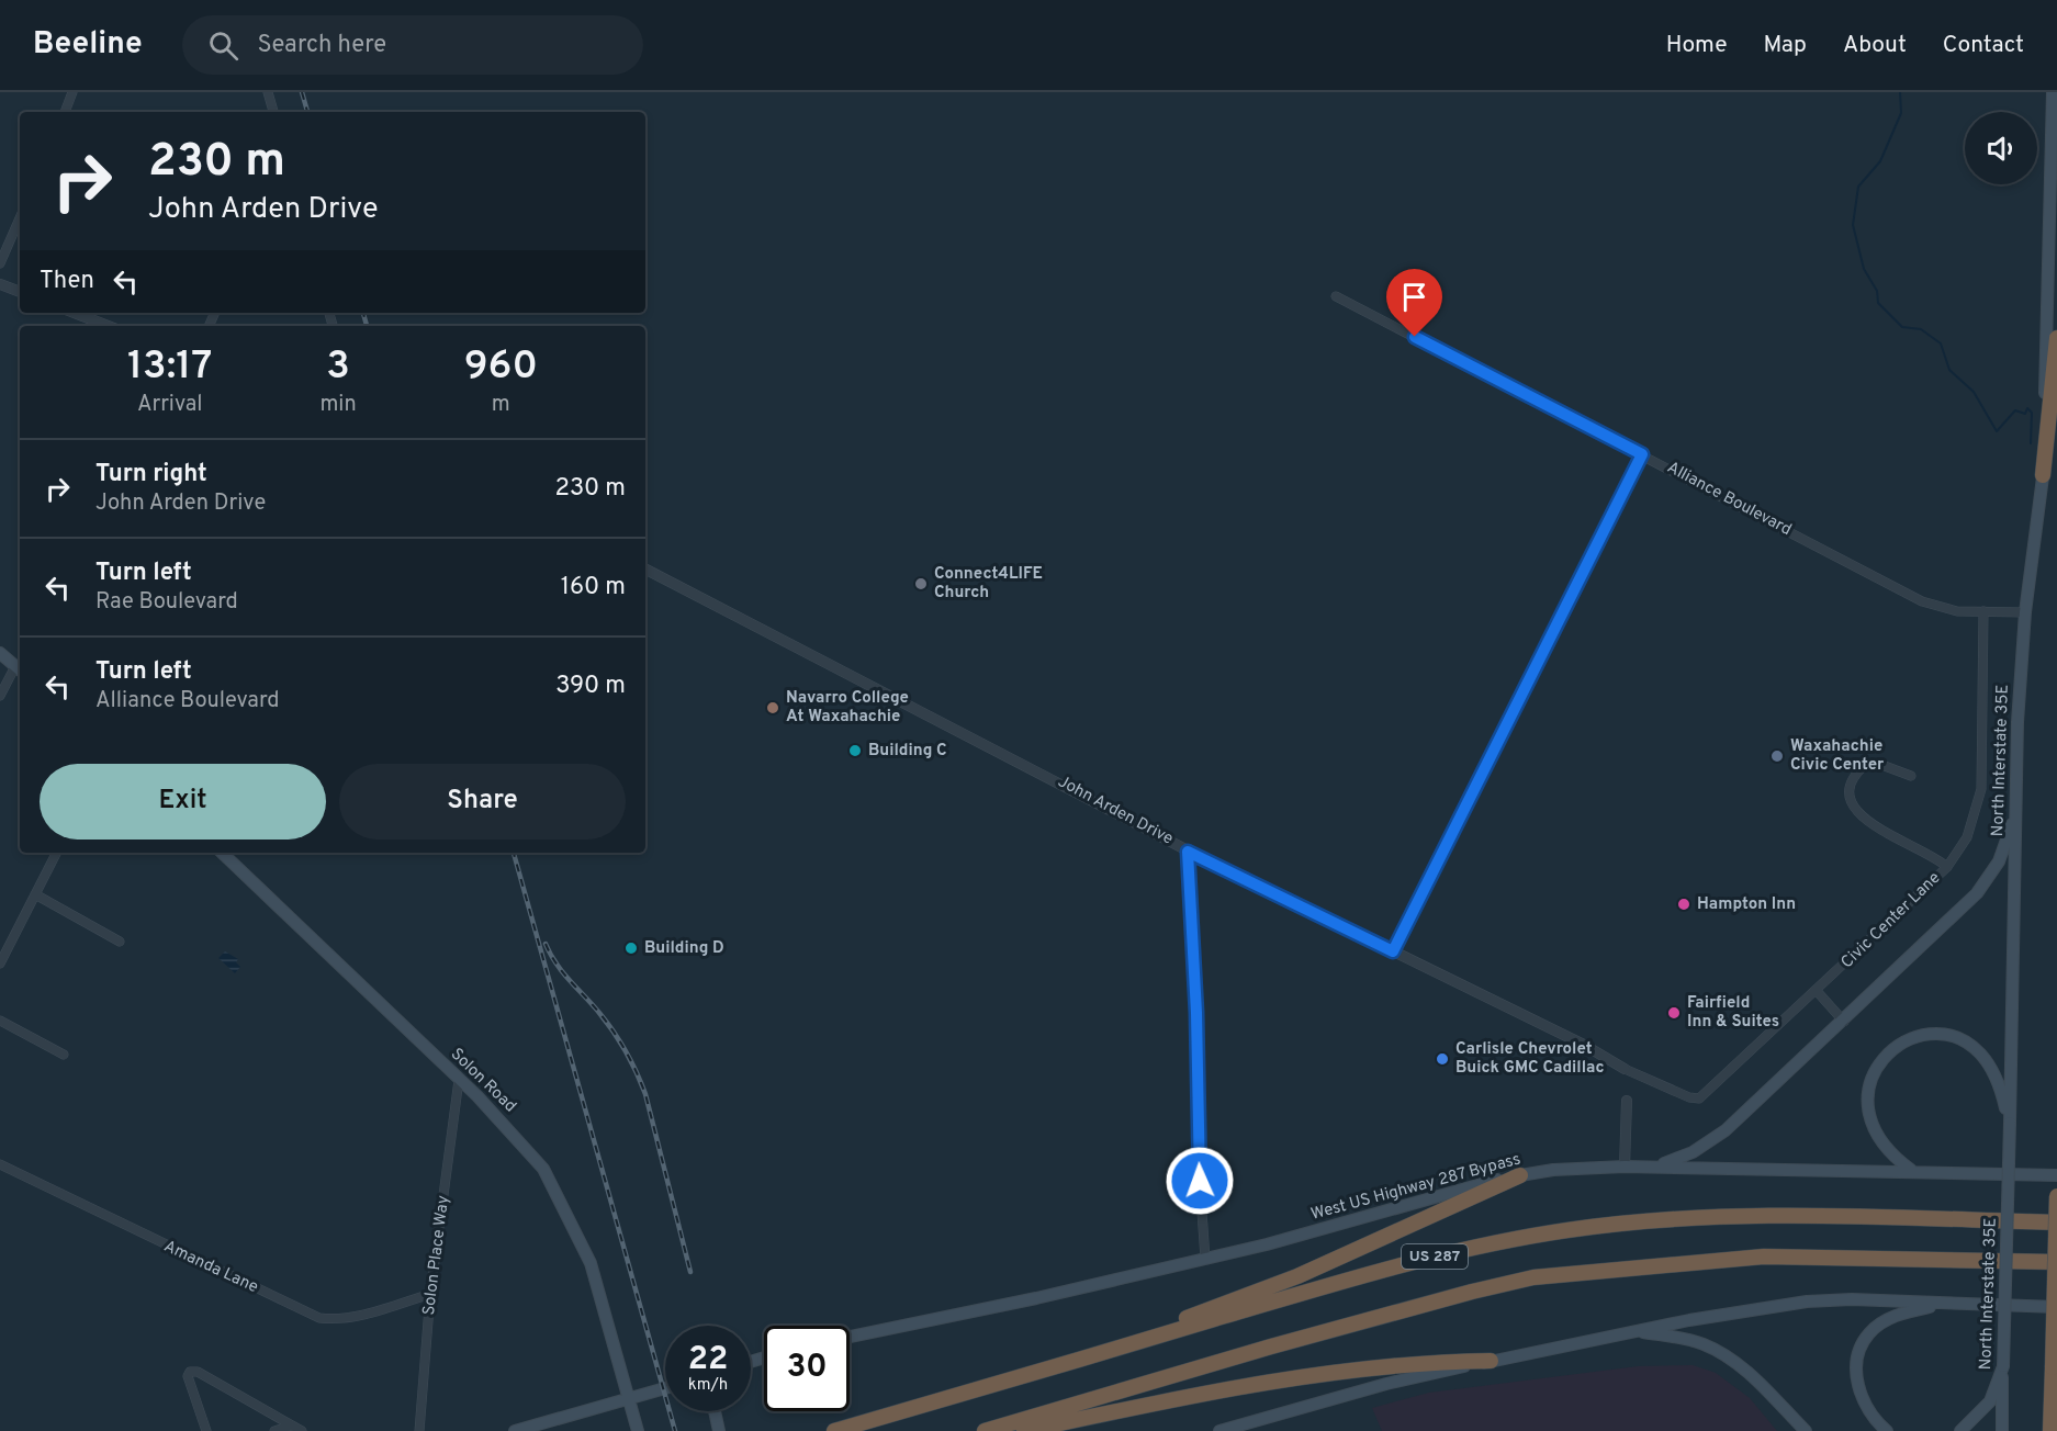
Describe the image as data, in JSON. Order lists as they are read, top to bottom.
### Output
{
  "streets": {
    "highway": ["US 287"],
    "main road": ["North Interstate 35E", "Solon Road", "West US Highway 287 Bypass"],
    "street": [
      "Alliance Boulevard",
      "John Arden Drive",
      "Civic Center Lane",
      "Solon Place Way",
      "Amanda Lane"
    ]
  },
  "crossings": [
    ["Alliance Boulevard", "North Interstate 35E"],
    ["Alliance Boulevard", "Civic Center Lane"],
    ["John Arden Drive", "Civic Center Lane"],
    ["Solon Road", "Solon Place Way"],
    ["Solon Place Way", "Amanda Lane"]
  ],
  "places": [
    "Connect4LIFE Church",
    "Navarro College At Waxahachie",
    "Building C",
    "Waxahachie Civic Center",
    "Hampton Inn",
    "Building D",
    "Fairfield Inn & Suites",
    "Carlisle Chevrolet Buick GMC Cadillac"
  ],
  "page": {
    "header": "Beeline",
    "search": "Search here",
    "nav": [
      "Home",
      "Map",
      "About",
      "Contact"
    ],
    "turn": ["230 m", "John Arden Drive"],
    "then": "Then",
    "eta": [
      "13:17",
      "Arrival",
      "3",
      "min",
      "960",
      "m"
    ],
    "list": [
      {
        "name": "Turn right",
        "note": "John Arden Drive",
        "value": "230 m"
      },
      {
        "name": "Turn left",
        "note": "Rae Boulevard",
        "value": "160 m"
      },
      {
        "name": "Turn left",
        "note": "Alliance Boulevard",
        "value": "390 m"
      }
    ],
    "buttons": ["Exit", "Share"],
    "speed": "22 km/h",
    "limit": "30"
  }
}
